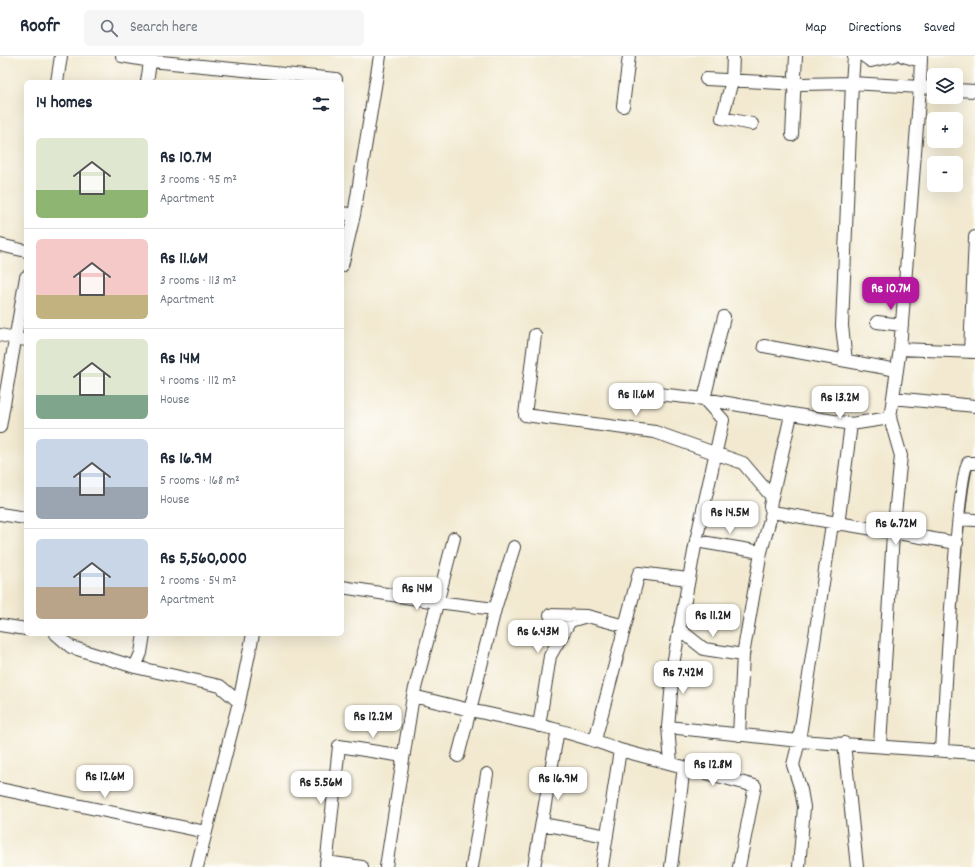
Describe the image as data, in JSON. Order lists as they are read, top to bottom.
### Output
{
  "page": {
    "header": "Roofr",
    "search": "Search here",
    "nav": ["Map", "Directions", "Saved"],
    "map_buttons": ["+", "−"],
    "heading": "14 homes",
    "list": [
      {
        "name": "Rs 10.7M",
        "note": "3 rooms · 95 m² · Apartment"
      },
      {
        "name": "Rs 11.6M",
        "note": "3 rooms · 113 m² · Apartment"
      },
      {
        "name": "Rs 14M",
        "note": "4 rooms · 112 m² · House"
      },
      {
        "name": "Rs 16.9M",
        "note": "5 rooms · 168 m² · House"
      },
      {
        "name": "Rs 5,560,000",
        "note": "2 rooms · 54 m² · Apartment"
      }
    ],
    "price": [
      "Rs 10.7M",
      "Rs 11.6M",
      "Rs 13.2M",
      "Rs 14.5M",
      "Rs 6.72M",
      "Rs 14M",
      "Rs 11.2M",
      "Rs 6.43M",
      "Rs 7.42M",
      "Rs 12.2M",
      "Rs 12.8M",
      "Rs 12.6M",
      "Rs 16.9M",
      "Rs 5.56M"
    ]
  }
}
